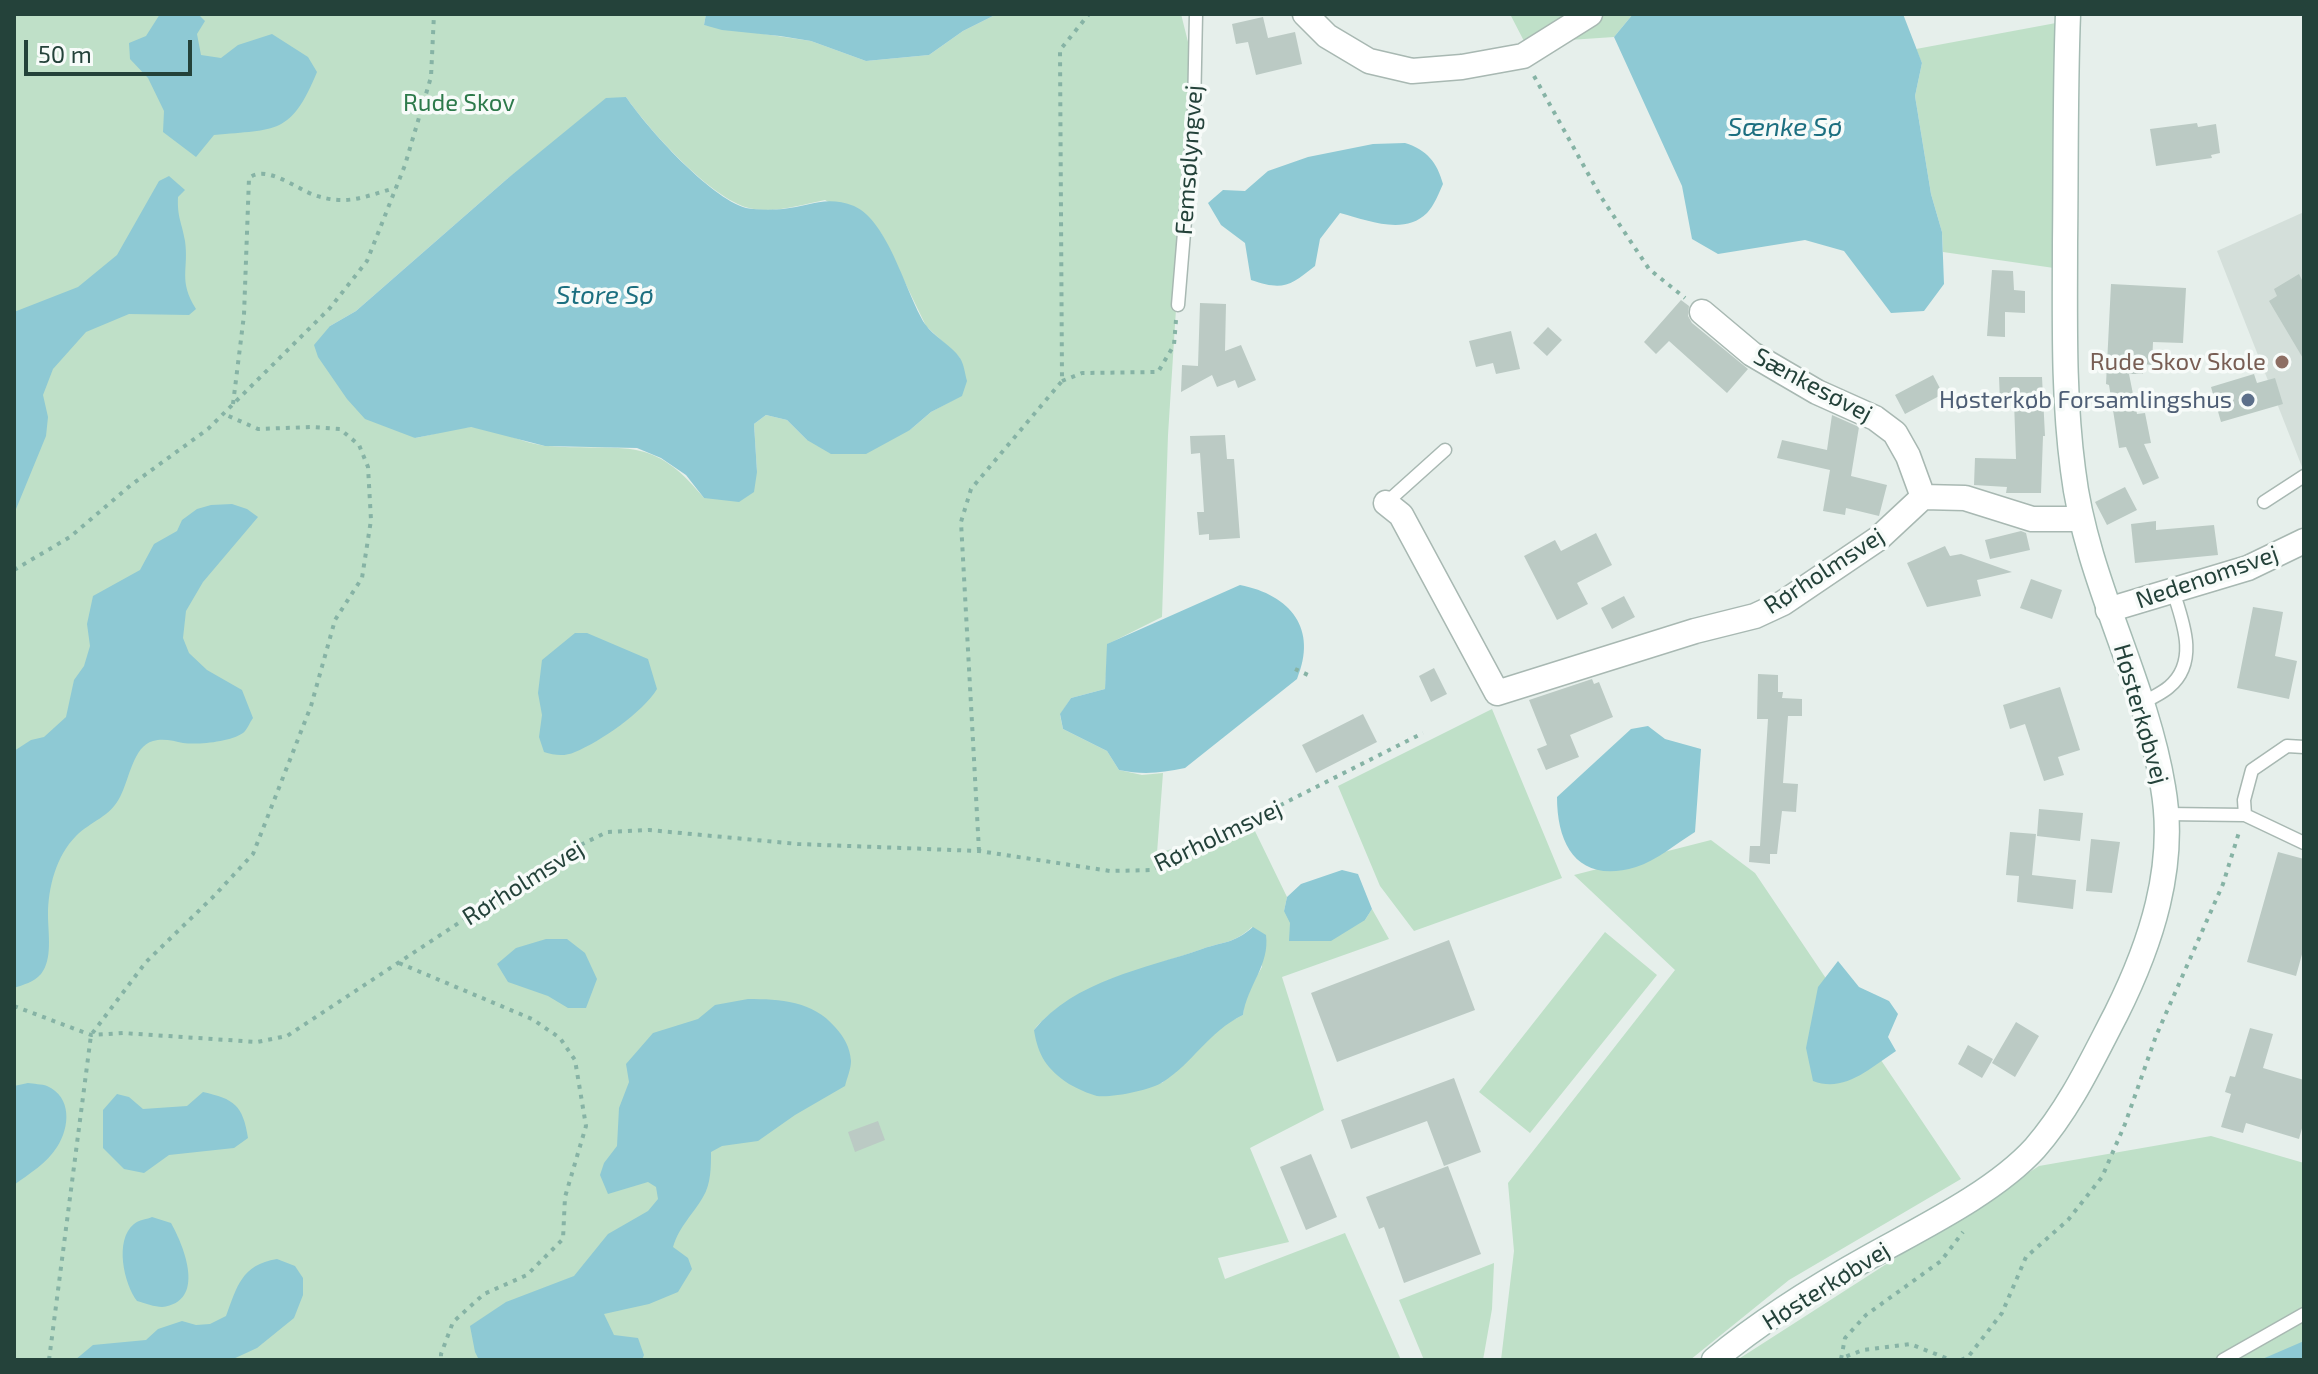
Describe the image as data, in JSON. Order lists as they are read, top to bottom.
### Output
{
  "streets": {
    "street": [
      "Sænkesøvej",
      "Rørholmsvej",
      "Nedenomsvej",
      "Høsterkøbvej"
    ],
    "lane": ["Femsølyngvej"]
  },
  "crossings": [
    ["Sænkesøvej", "Rørholmsvej"],
    ["Nedenomsvej", "Høsterkøbvej"]
  ],
  "water": ["Sænke Sø", "Store Sø"],
  "parks": ["Rude Skov"],
  "places": ["Rude Skov Skole", "Høsterkøb Forsamlingshus"],
  "scale_bar": "50 m"
}
